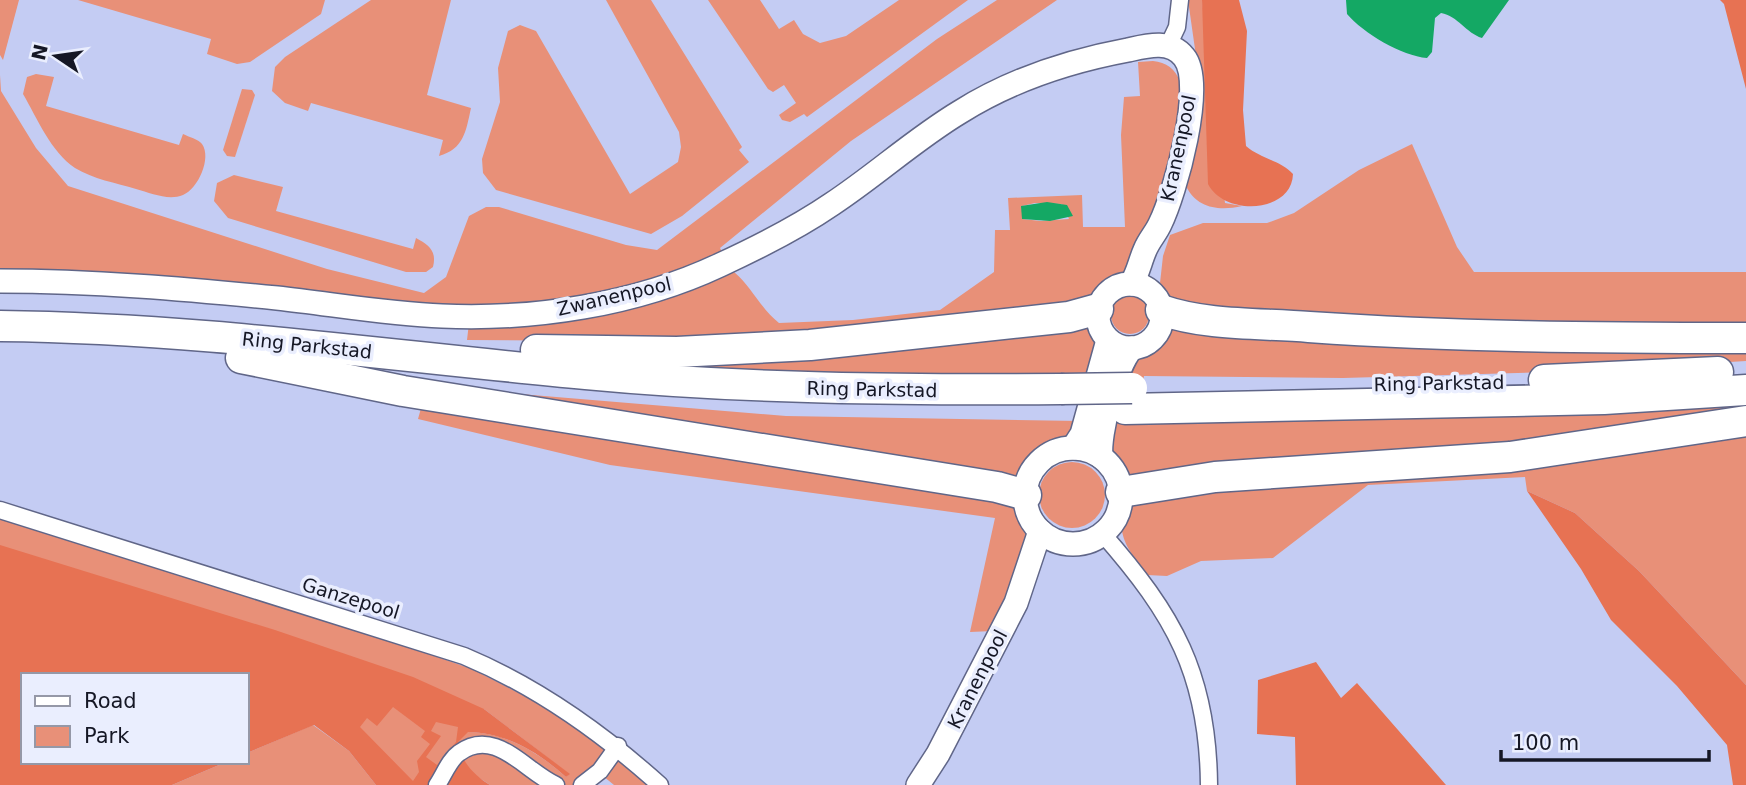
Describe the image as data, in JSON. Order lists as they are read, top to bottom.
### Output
{
  "streets": {
    "highway": ["Ring Parkstad"],
    "street": ["Kranenpool", "Zwanenpool", "Ganzepool"]
  },
  "crossings": [
    ["Kranenpool", "Zwanenpool"]
  ],
  "legend": ["Road", "Park"],
  "scale_bar": "100 m",
  "north": "left"
}
